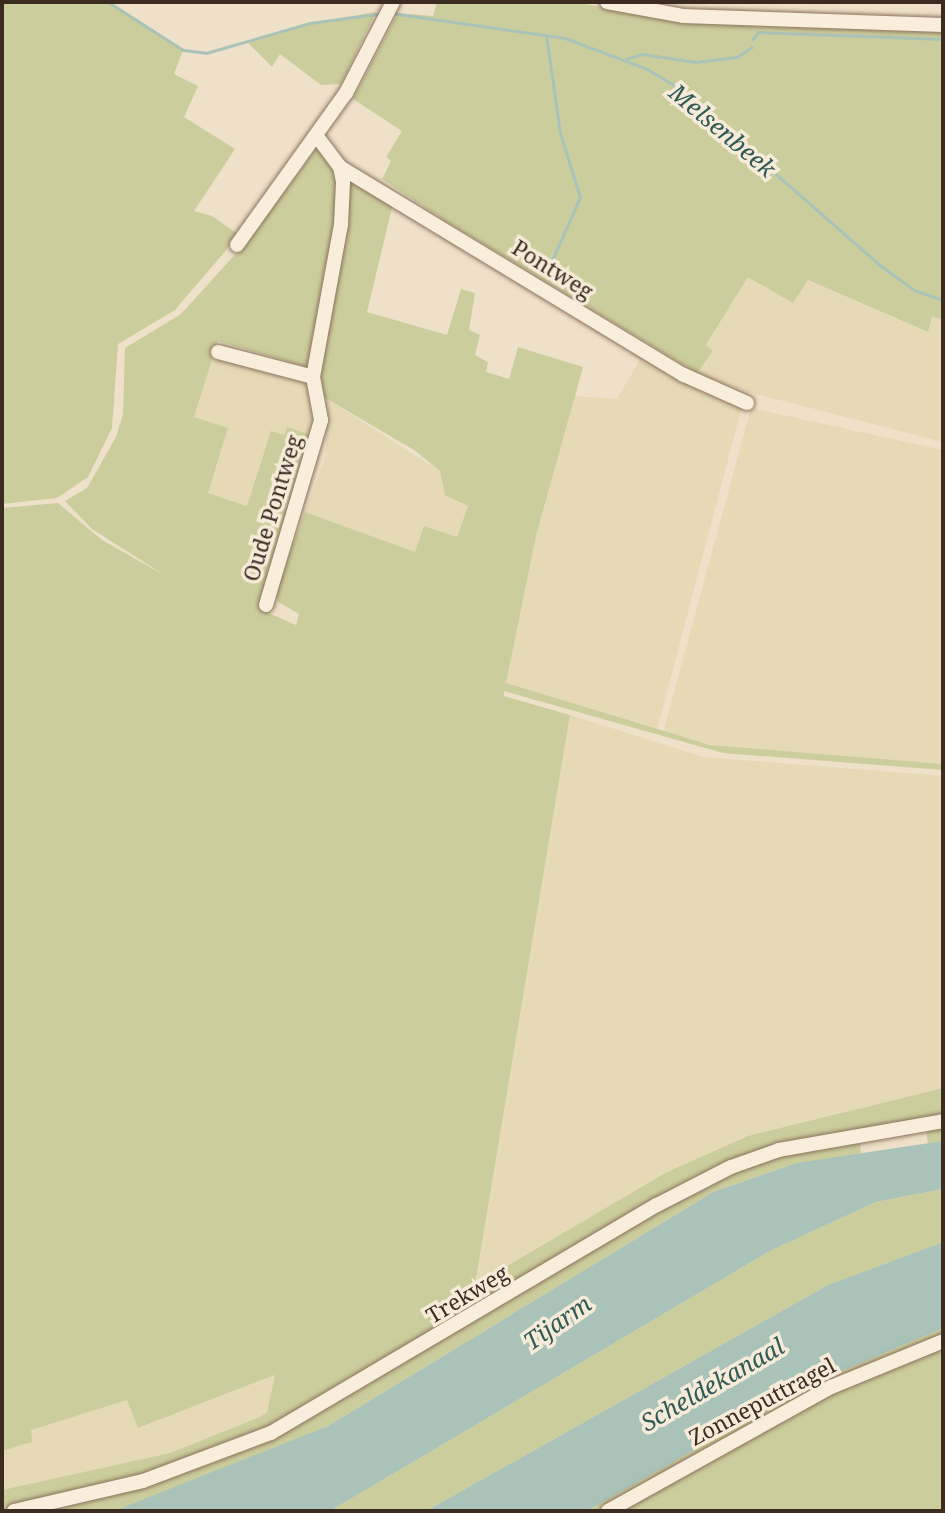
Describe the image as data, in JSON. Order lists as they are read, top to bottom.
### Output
{
  "streets": {
    "street": [
      "Pontweg",
      "Oude Pontweg",
      "Trekweg",
      "Zonneputtragel"
    ]
  },
  "water": ["Melsenbeek", "Tijarm", "Scheldekanaal"]
}
